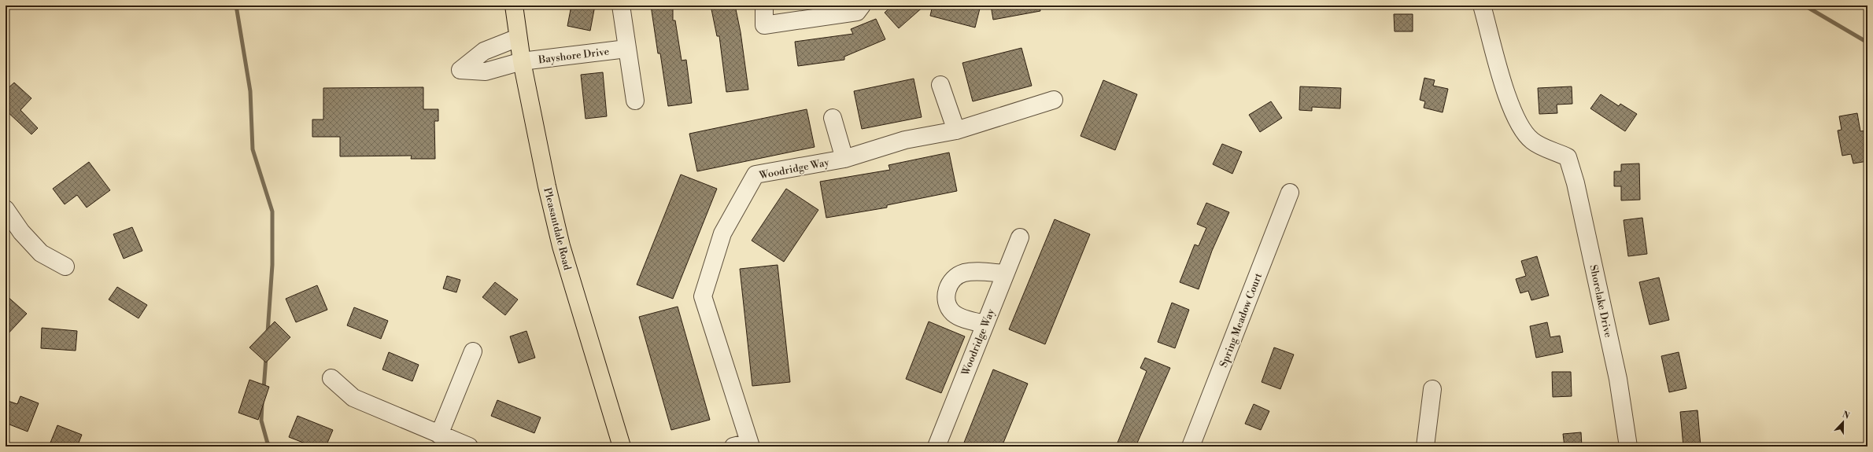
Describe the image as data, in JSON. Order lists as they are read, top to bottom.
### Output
{
  "streets": {
    "main road": ["Pleasantdale Road"],
    "street": [
      "Bayshore Drive",
      "Woodridge Way",
      "Shorelake Drive",
      "Spring Meadow Court"
    ]
  },
  "crossings": [
    ["Bayshore Drive", "Pleasantdale Road"]
  ],
  "north": "top"
}
